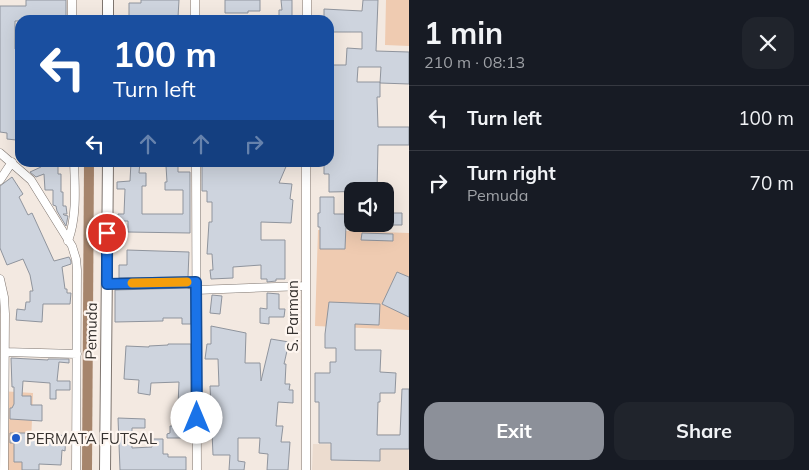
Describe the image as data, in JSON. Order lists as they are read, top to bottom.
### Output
{
  "streets": {
    "street": ["S. Parman", "Pemuda"]
  },
  "places": ["PERMATA FUTSAL"],
  "page": {
    "heading": ["1 min", "210 m · 08:13"],
    "turn": ["100 m", "Turn left"],
    "list": [
      {
        "name": "Turn left",
        "value": "100 m"
      },
      {
        "name": "Turn right",
        "note": "Pemuda",
        "value": "70 m"
      }
    ],
    "buttons": ["Exit", "Share"]
  }
}
